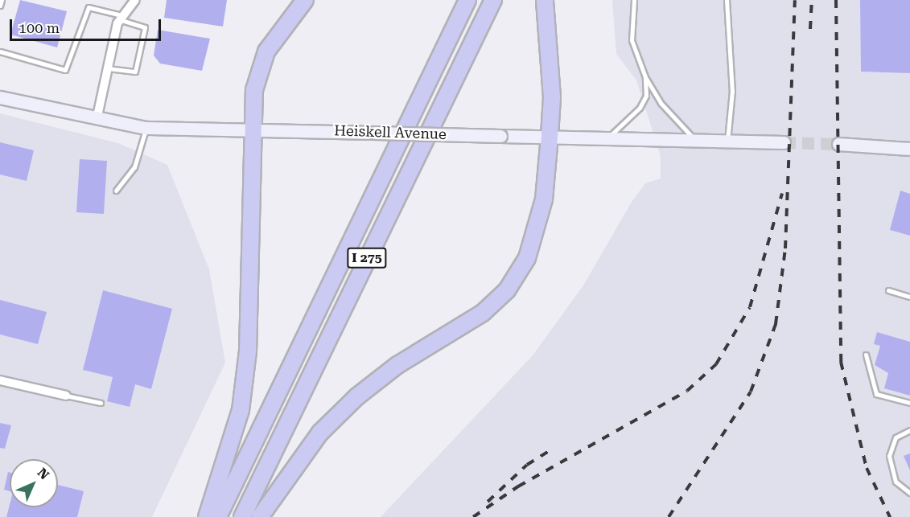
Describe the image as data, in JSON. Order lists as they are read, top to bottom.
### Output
{
  "streets": {
    "highway": ["I 275"],
    "street": ["Heiskell Avenue"]
  },
  "scale_bar": "100 m",
  "north": "top right"
}
